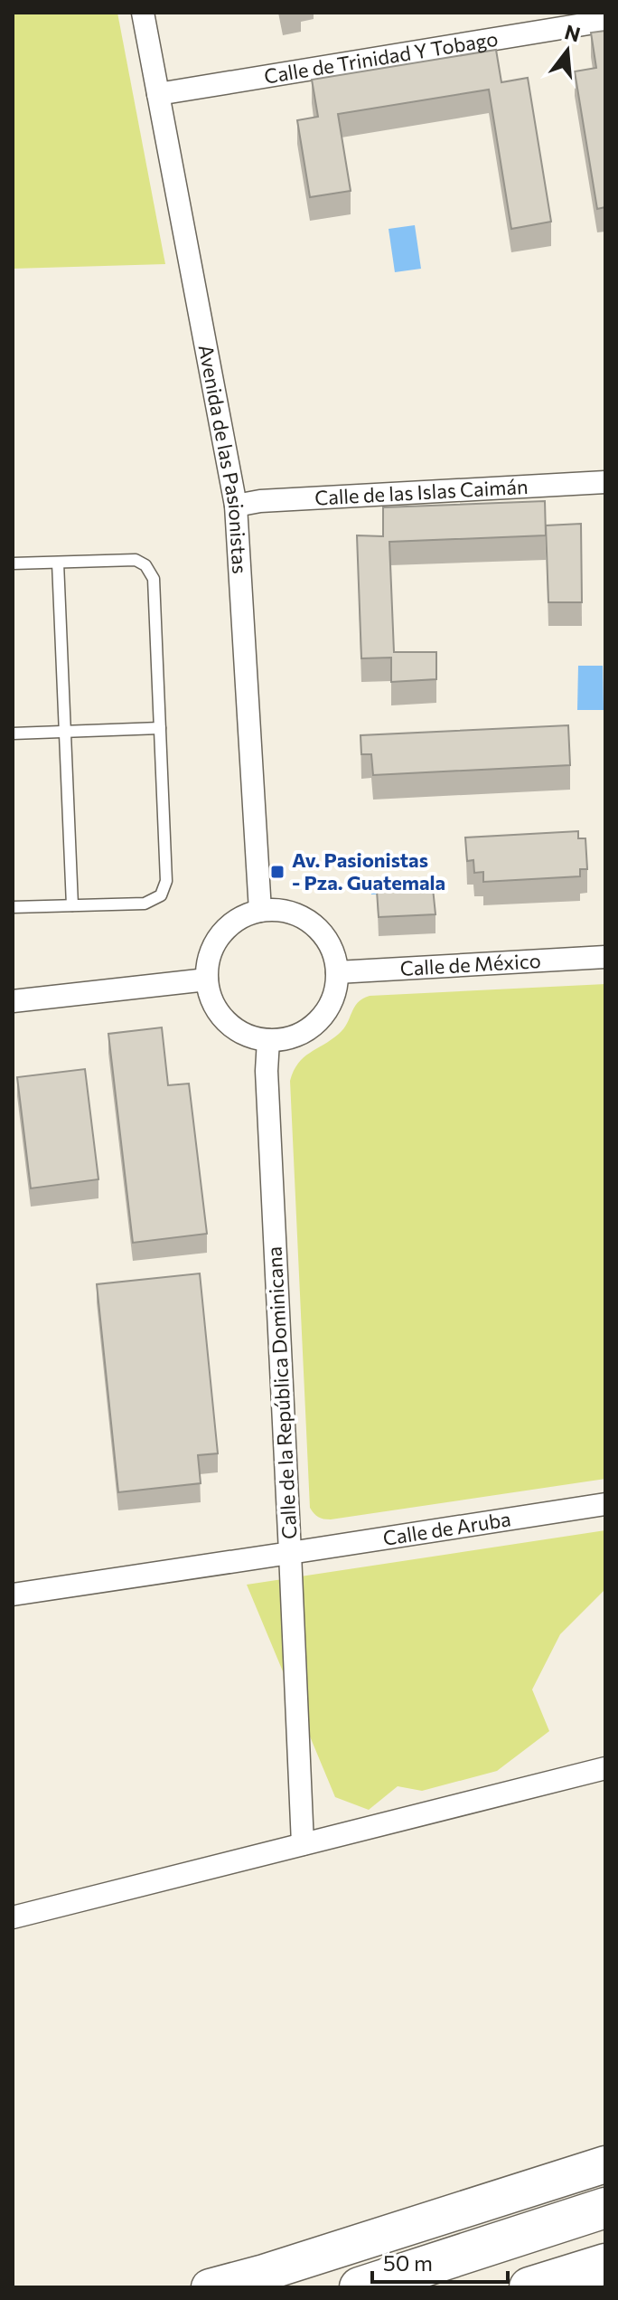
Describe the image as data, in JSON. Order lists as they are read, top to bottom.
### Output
{
  "streets": {
    "street": [
      "Calle de Trinidad Y Tobago",
      "Avenida de las Pasionistas",
      "Calle de las Islas Caimán",
      "Calle de México",
      "Calle de la República Dominicana",
      "Calle de Aruba"
    ]
  },
  "crossings": [
    ["Calle de Trinidad Y Tobago", "Avenida de las Pasionistas"],
    ["Avenida de las Pasionistas", "Calle de las Islas Caimán"],
    ["Avenida de las Pasionistas", "Calle de México"],
    ["Avenida de las Pasionistas", "Calle de la República Dominicana"],
    ["Calle de México", "Calle de la República Dominicana"],
    ["Calle de la República Dominicana", "Calle de Aruba"]
  ],
  "places": {
    "transit": ["Av. Pasionistas - Pza. Guatemala"]
  },
  "scale_bar": "50 m",
  "north": "top"
}
